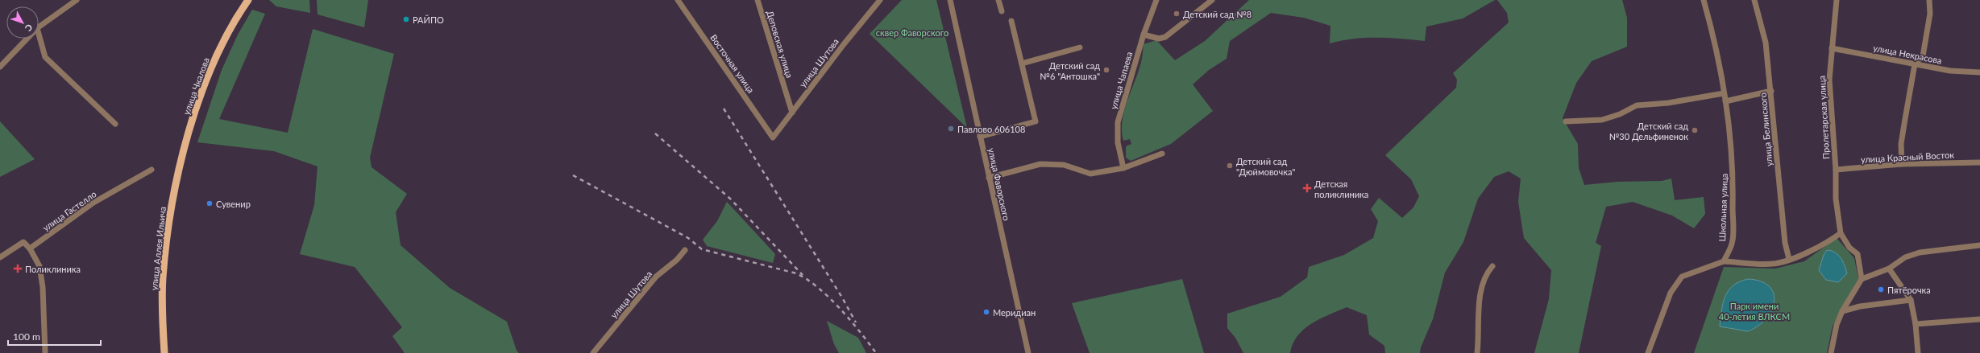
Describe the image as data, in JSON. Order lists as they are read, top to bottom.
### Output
{
  "streets": {
    "main road": ["улица Чкалова", "улица Аллея Ильича"],
    "street": [
      "Деповская улица",
      "улица Некрасова",
      "улица Шутова",
      "Восточная улица",
      "улица Чапаева",
      "Пролетарская улица",
      "улица Белинского",
      "улица Красный Восток",
      "улица Фаворского",
      "Школьная улица",
      "улица Гастелло"
    ]
  },
  "crossings": [
    ["Деповская улица", "улица Шутова"],
    ["улица Некрасова", "Пролетарская улица"],
    ["улица Шутова", "Восточная улица"],
    ["улица Чкалова", "улица Аллея Ильича"],
    ["Пролетарская улица", "улица Красный Восток"]
  ],
  "parks": ["сквер Фаворского", "Парк имени 40-летия ВЛКСМ"],
  "places": {
    "other": [
      "Детский сад №8",
      "РАЙПО",
      "Детский сад №6 \"Антошка\"",
      "Павлово 606108",
      "Детский сад №30 Дельфиненок",
      "Детский сад \"Дюймовочка\"",
      "Сувенир",
      "Пятёрочка",
      "Меридиан"
    ],
    "health": ["Детская поликлиника", "Поликлиника"]
  },
  "scale_bar": "100 m",
  "north": "bottom right"
}
